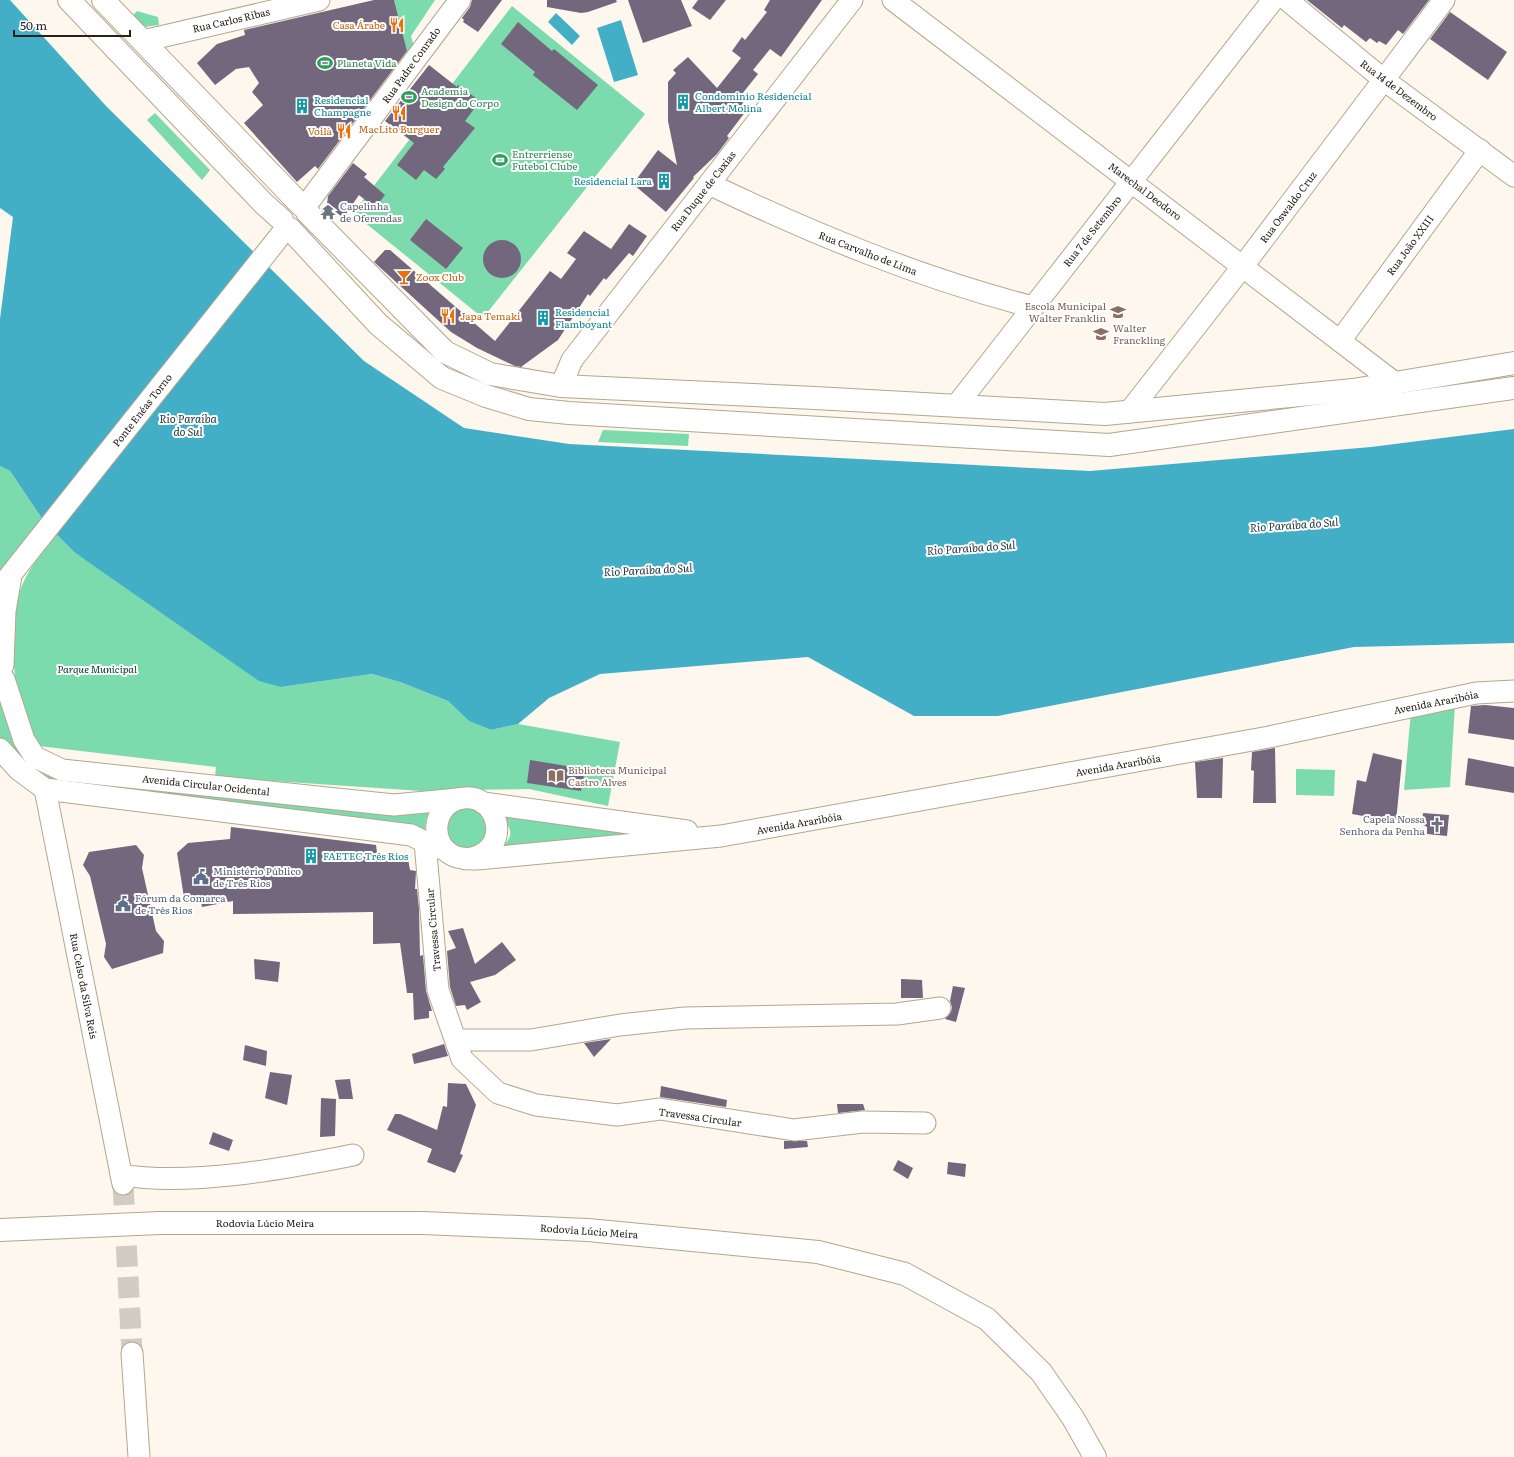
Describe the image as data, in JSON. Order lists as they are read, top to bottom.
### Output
{
  "streets": {
    "main road": ["Rodovia Lúcio Meira"],
    "street": [
      "Rua Carlos Ribas",
      "Rua Padre Conrado",
      "Rua 14 de Dezembro",
      "Rua Duque de Caxias",
      "Marechal Deodoro",
      "Rua Oswaldo Cruz",
      "Rua 7 de Setembro",
      "Rua João XXIII",
      "Rua Carvalho de Lima",
      "Ponte Enéas Torno",
      "Avenida Araribóia",
      "Avenida Circular Ocidental",
      "Travessa Circular",
      "Rua Celso da Silva Reis"
    ]
  },
  "crossings": [
    ["Rua 14 de Dezembro", "Rua Oswaldo Cruz"],
    ["Rua 14 de Dezembro", "Rua João XXIII"],
    ["Rua Duque de Caxias", "Rua Carvalho de Lima"],
    ["Marechal Deodoro", "Rua Oswaldo Cruz"],
    ["Marechal Deodoro", "Rua 7 de Setembro"],
    ["Marechal Deodoro", "Rua João XXIII"],
    ["Rua 7 de Setembro", "Rua Carvalho de Lima"],
    ["Avenida Araribóia", "Avenida Circular Ocidental"]
  ],
  "water": ["Rio Paraíba do Sul"],
  "parks": ["Parque Municipal"],
  "places": {
    "restaurant": [
      "Casa Árabe",
      "MacLito Burguer",
      "Voilà",
      "Japa Temaki"
    ],
    "sports": ["Planeta Vida", "Academia Design do Corpo", "Entrerriense Futebol Clube"],
    "building": [
      "Condominio Residencial Albert Molina",
      "Residencial Champagne",
      "Residencial Lara",
      "Residencial Flamboyant",
      "FAETEC Três Rios"
    ],
    "temple": ["Capelinha de Oferendas"],
    "bar": ["Zoox Club"],
    "school or university": ["Escola Municipal Walter Franklin", "Walter Franckling"],
    "library": ["Biblioteca Municipal Castro Alves"],
    "church": ["Capela Nossa Senhora da Penha"],
    "public building": ["Ministério Público de Três Rios", "Fórum da Comarca de Três Rios"]
  },
  "scale_bar": "50 m"
}
